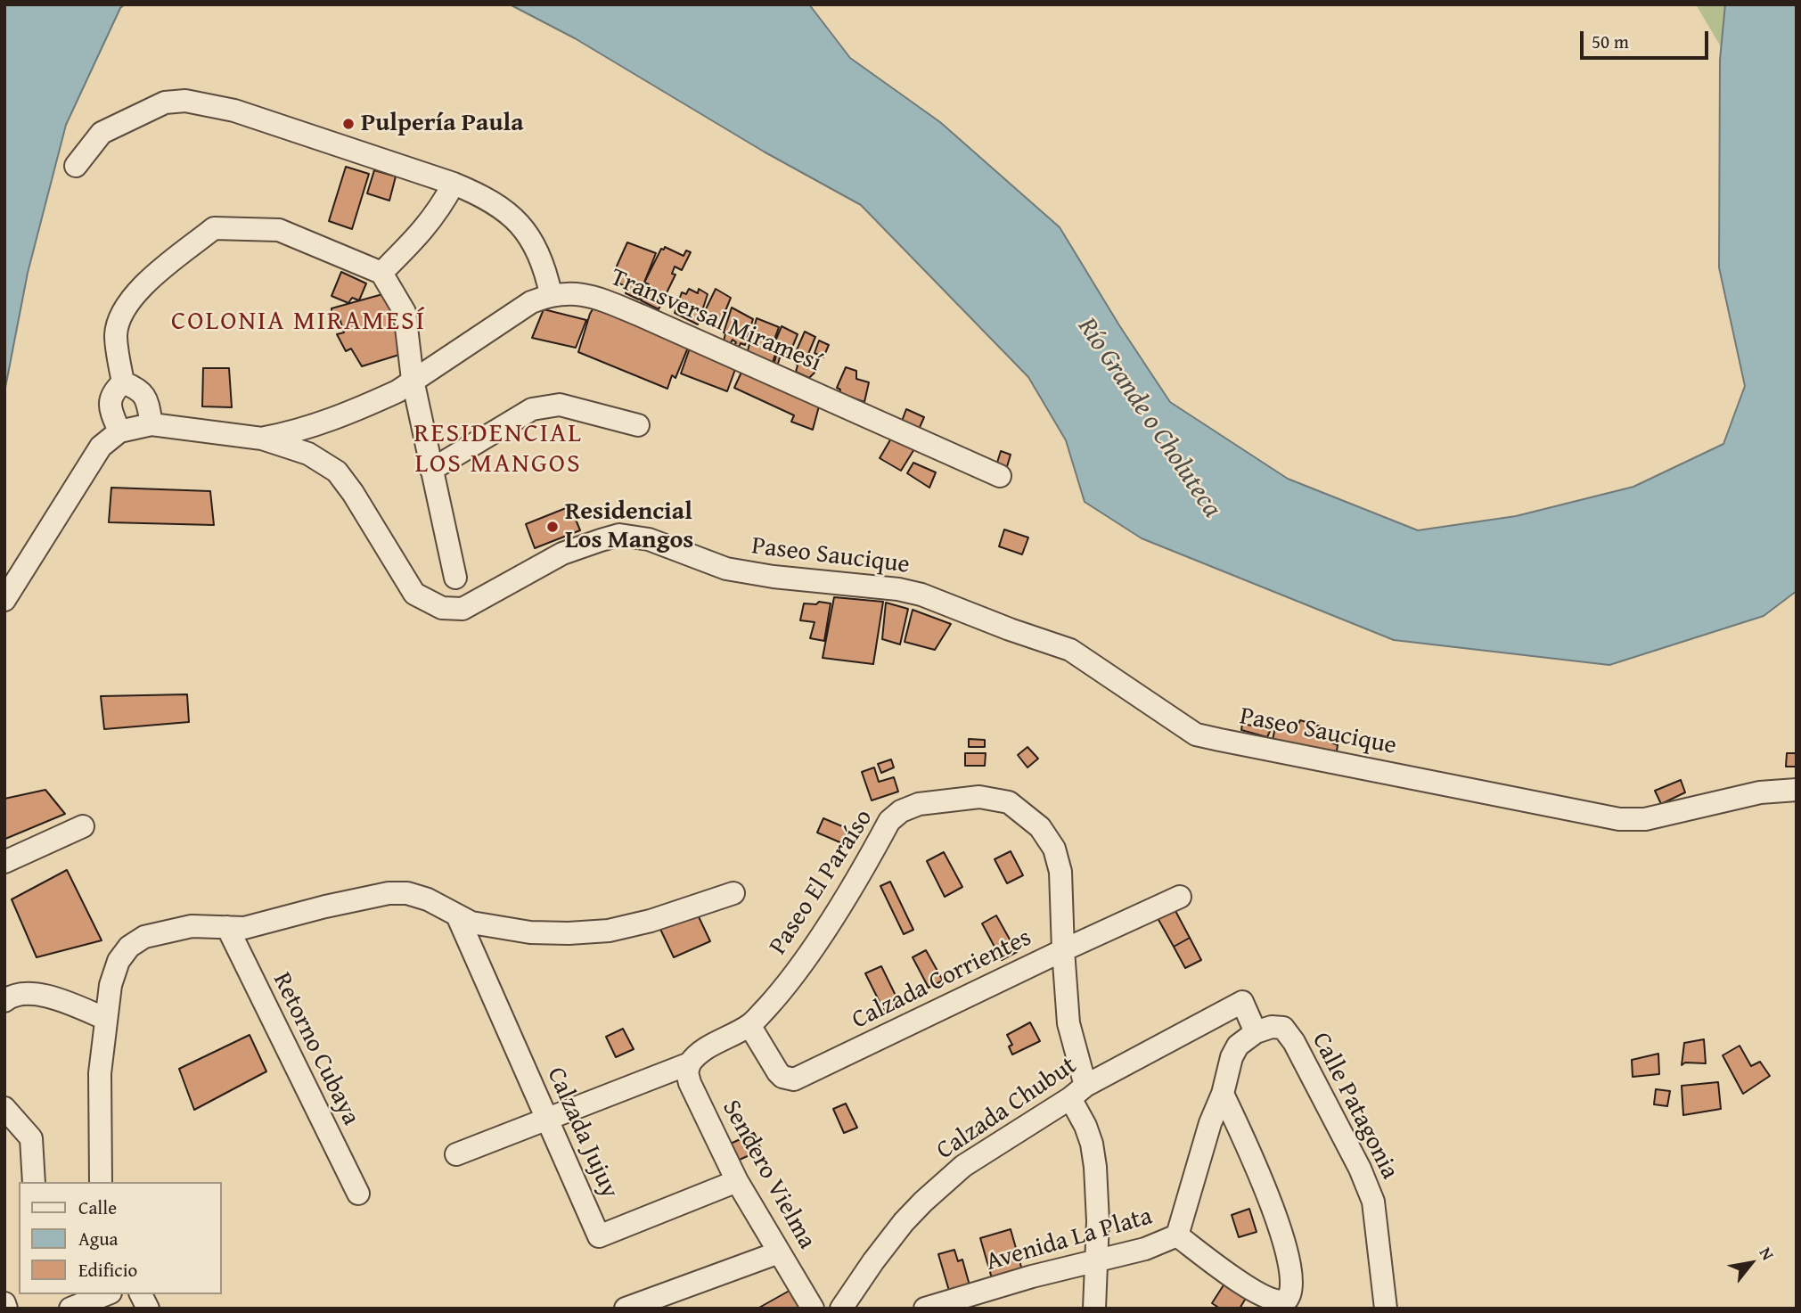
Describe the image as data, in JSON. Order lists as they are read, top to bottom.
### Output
{
  "streets": {
    "street": [
      "Transversal Miramesí",
      "Paseo Saucique",
      "Paseo El Paraíso",
      "Calzada Corrientes",
      "Retorno Cubaya",
      "Calle Patagonia",
      "Calzada Chubut",
      "Calzada Jujuy",
      "Sendero Vielma",
      "Avenida La Plata"
    ]
  },
  "crossings": [
    ["Paseo El Paraíso", "Calzada Corrientes"],
    ["Paseo El Paraíso", "Calzada Chubut"],
    ["Paseo El Paraíso", "Calzada Jujuy"],
    ["Paseo El Paraíso", "Sendero Vielma"],
    ["Paseo El Paraíso", "Avenida La Plata"],
    ["Calle Patagonia", "Calzada Chubut"],
    ["Calzada Jujuy", "Sendero Vielma"]
  ],
  "districts": ["COLONIA MIRAMESÍ", "RESIDENCIAL LOS MANGOS"],
  "water": ["Río Grande o Choluteca"],
  "places": ["Pulpería Paula", "Residencial Los Mangos"],
  "legend": ["Calle", "Agua", "Edificio"],
  "scale_bar": "50 m",
  "north": "top right"
}
